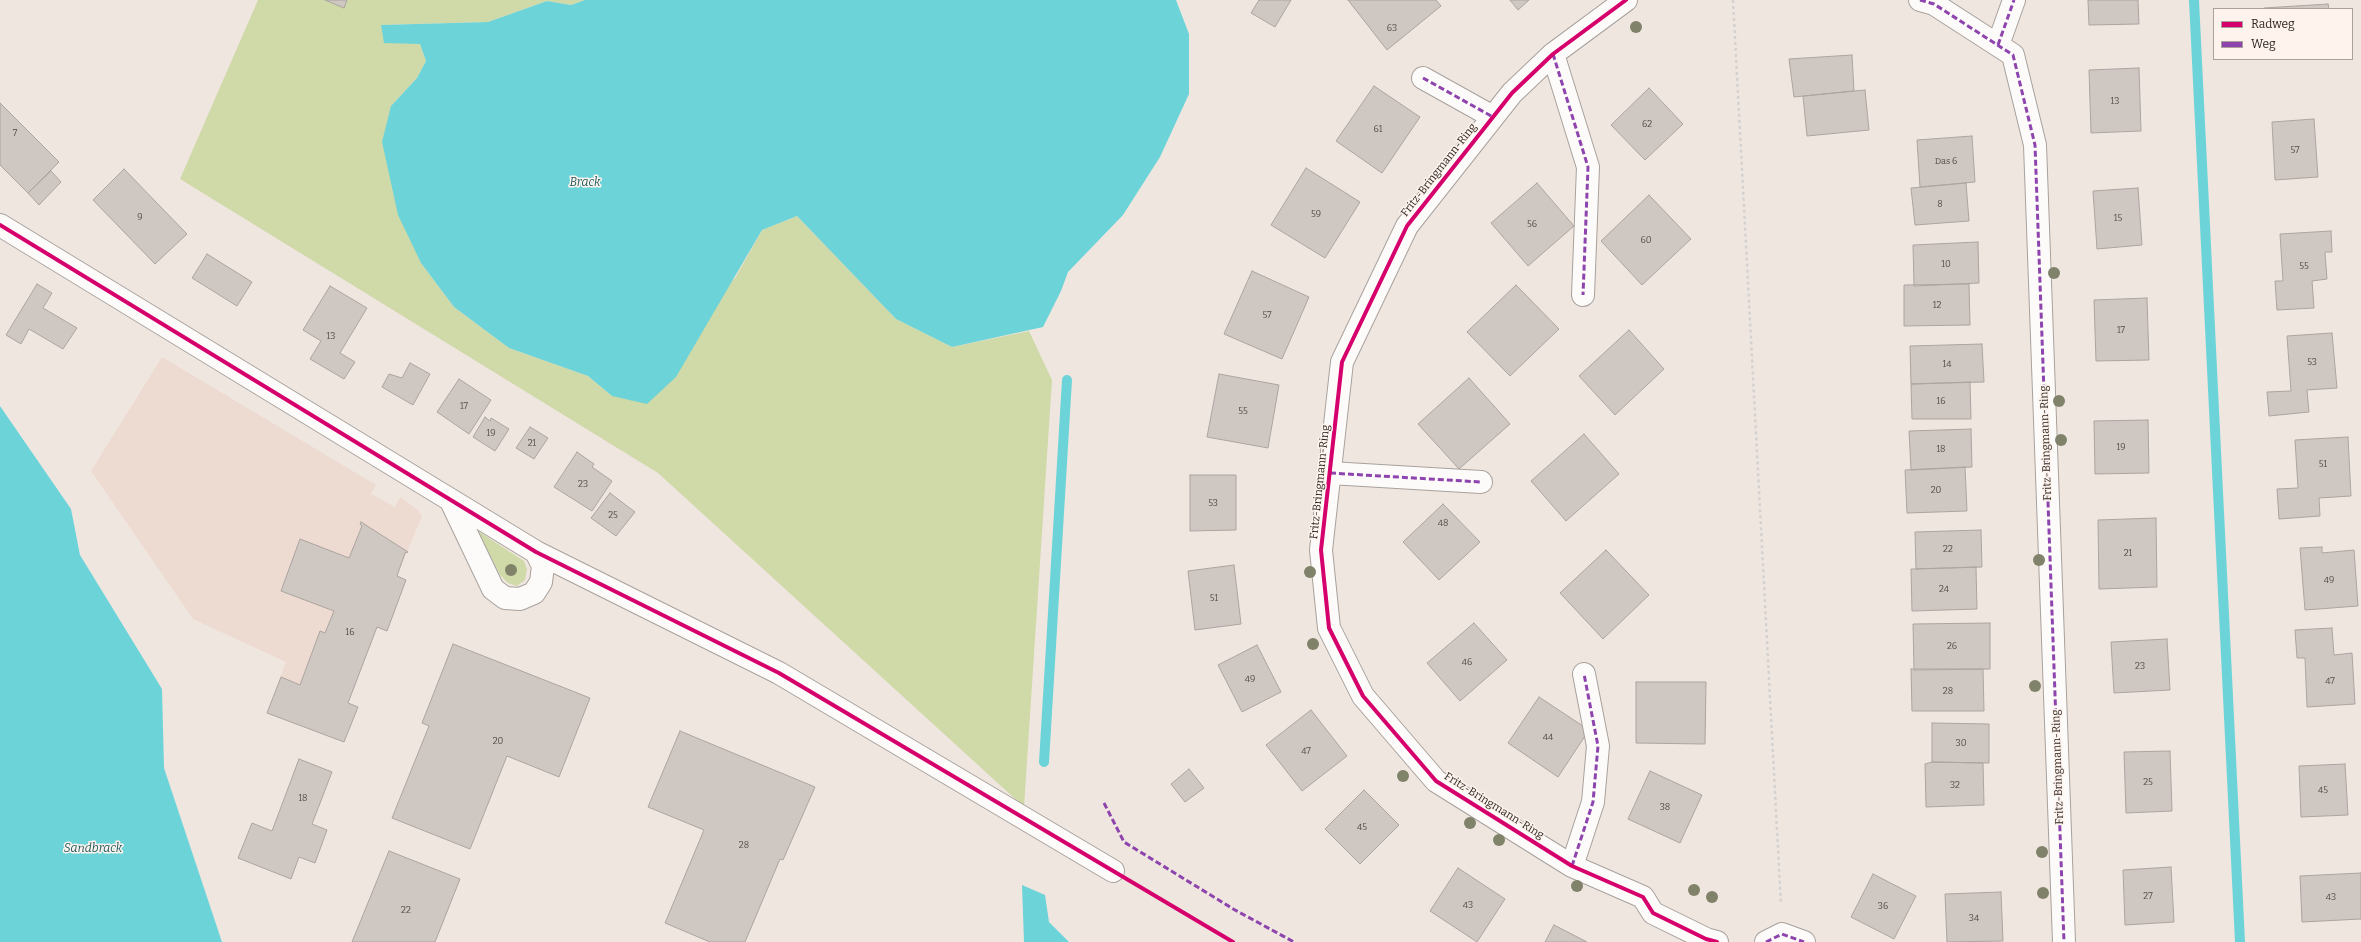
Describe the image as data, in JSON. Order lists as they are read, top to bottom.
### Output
{
  "streets": {
    "street": ["Fritz-Bringmann-Ring"]
  },
  "water": ["Brack", "Sandbrack"],
  "house_numbers": [
    "63",
    "13",
    "62",
    "61",
    "7",
    "57",
    "Das 6",
    "8",
    "59",
    "9",
    "15",
    "56",
    "60",
    "10",
    "55",
    "12",
    "57",
    "17",
    "13",
    "53",
    "14",
    "16",
    "17",
    "55",
    "19",
    "21",
    "19",
    "18",
    "51",
    "23",
    "20",
    "53",
    "25",
    "48",
    "22",
    "21",
    "49",
    "24",
    "51",
    "16",
    "26",
    "46",
    "23",
    "49",
    "47",
    "28",
    "44",
    "20",
    "30",
    "47",
    "25",
    "32",
    "45",
    "18",
    "38",
    "45",
    "28",
    "27",
    "43",
    "43",
    "36",
    "22",
    "34"
  ],
  "legend": ["Radweg", "Weg"]
}
